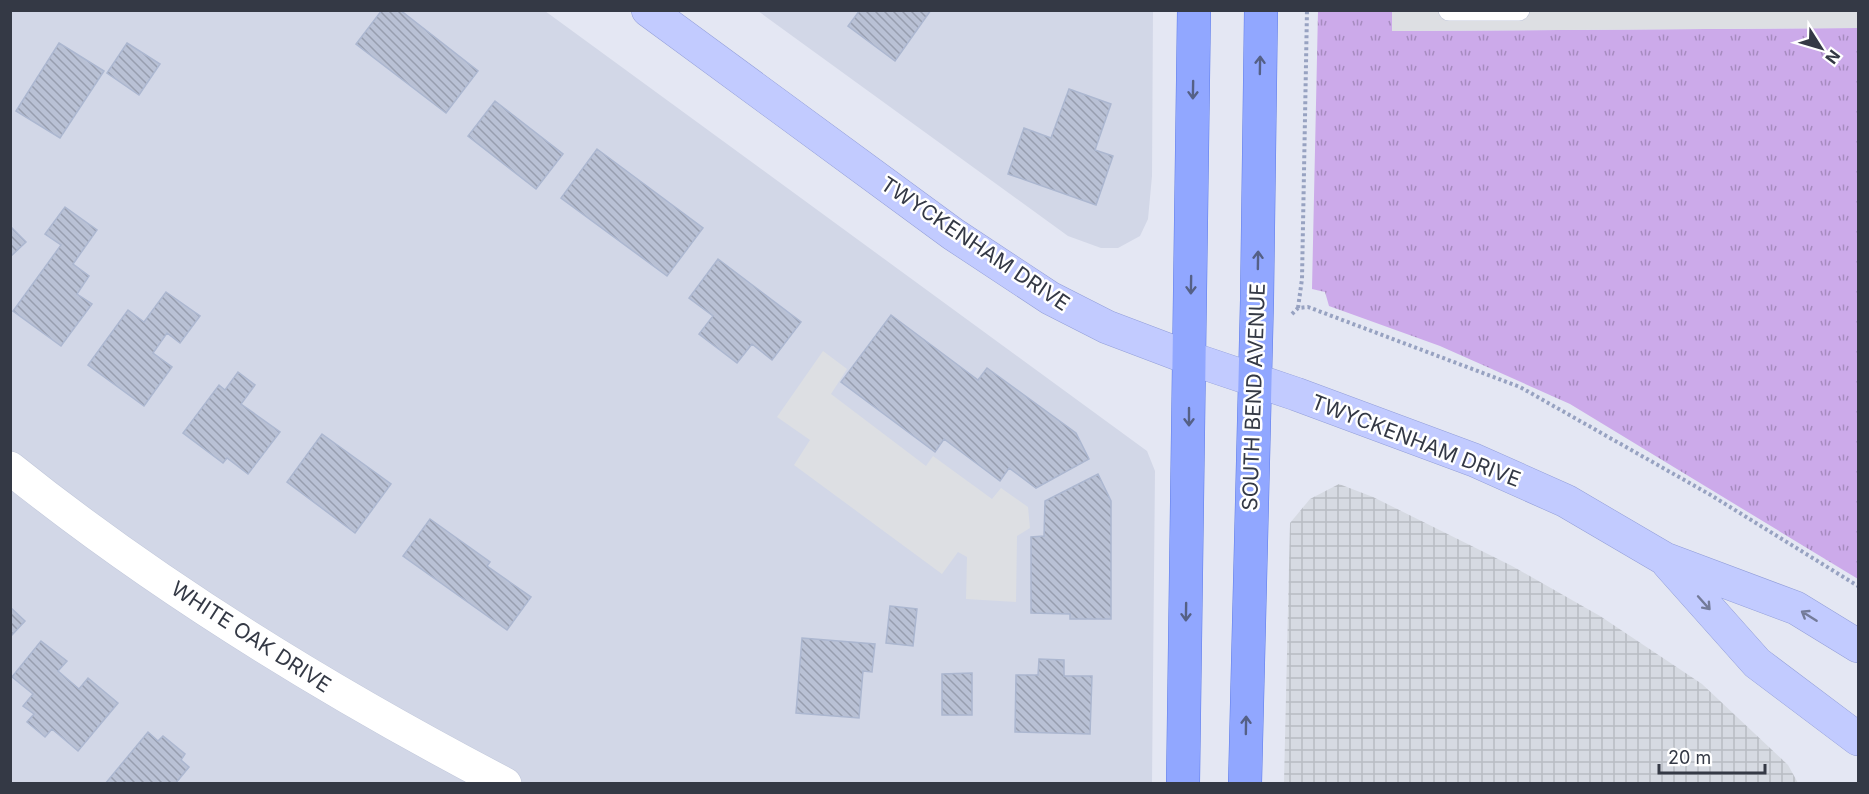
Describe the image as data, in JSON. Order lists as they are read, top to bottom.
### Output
{
  "streets": {
    "main road": ["SOUTH BEND AVENUE"],
    "street": ["TWYCKENHAM DRIVE", "WHITE OAK DRIVE"]
  },
  "crossings": [
    ["TWYCKENHAM DRIVE", "SOUTH BEND AVENUE"]
  ],
  "scale_bar": "20 m",
  "north": "bottom right"
}
